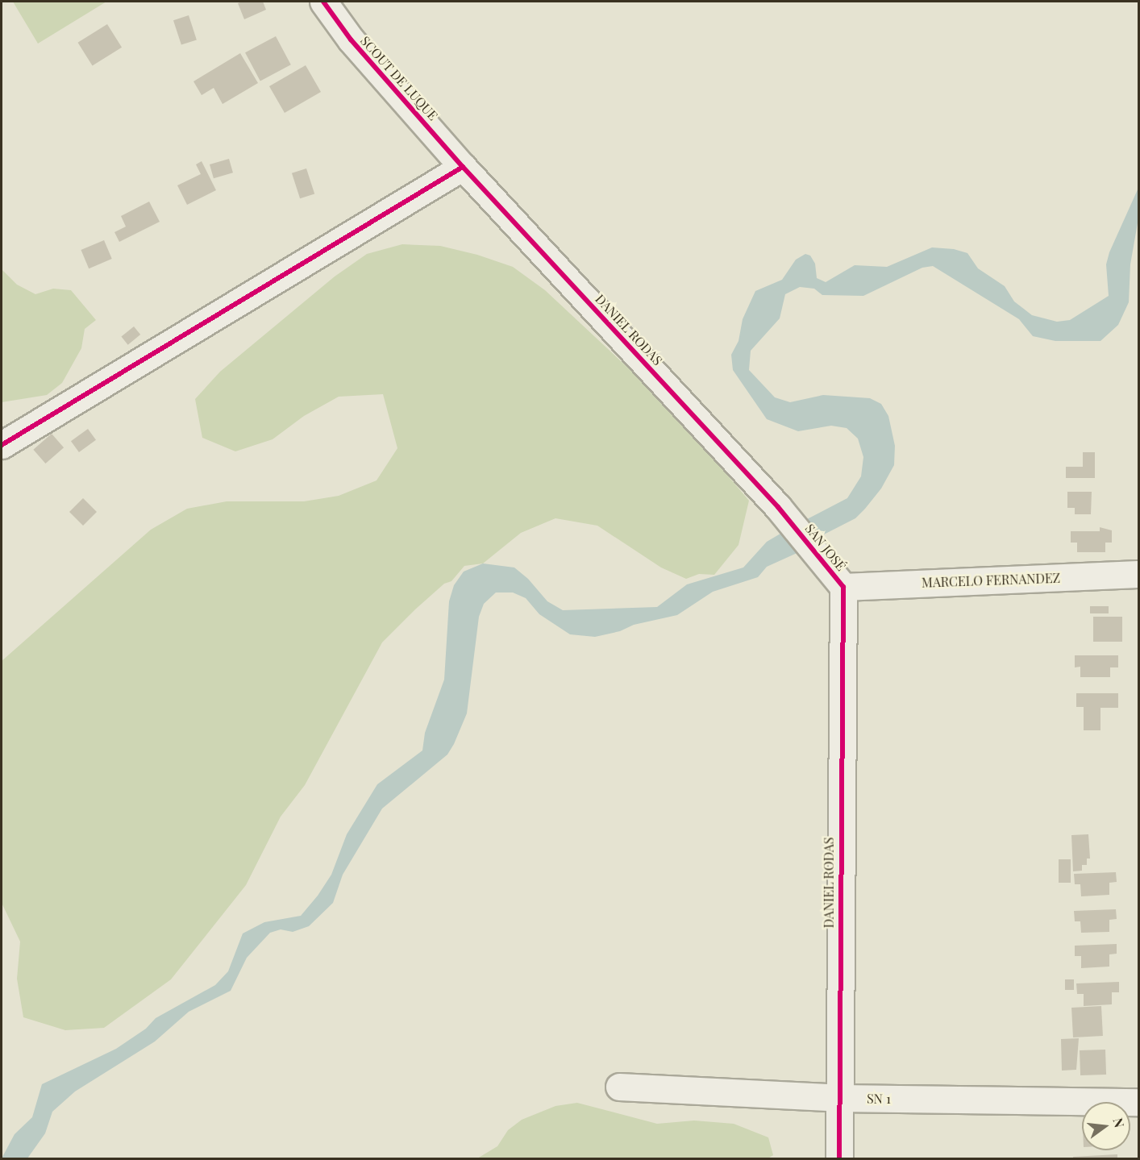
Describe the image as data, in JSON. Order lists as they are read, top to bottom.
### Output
{
  "streets": {
    "street": [
      "SCOUT DE LUQUE",
      "DANIEL RODAS",
      "SAN JOSÉ",
      "MARCELO FERNANDEZ",
      "SN 1"
    ]
  },
  "crossings": [
    ["SCOUT DE LUQUE", "DANIEL RODAS"],
    ["DANIEL RODAS", "SAN JOSÉ"],
    ["DANIEL RODAS", "MARCELO FERNANDEZ"],
    ["DANIEL RODAS", "SN 1"],
    ["SAN JOSÉ", "MARCELO FERNANDEZ"]
  ],
  "north": "right"
}
